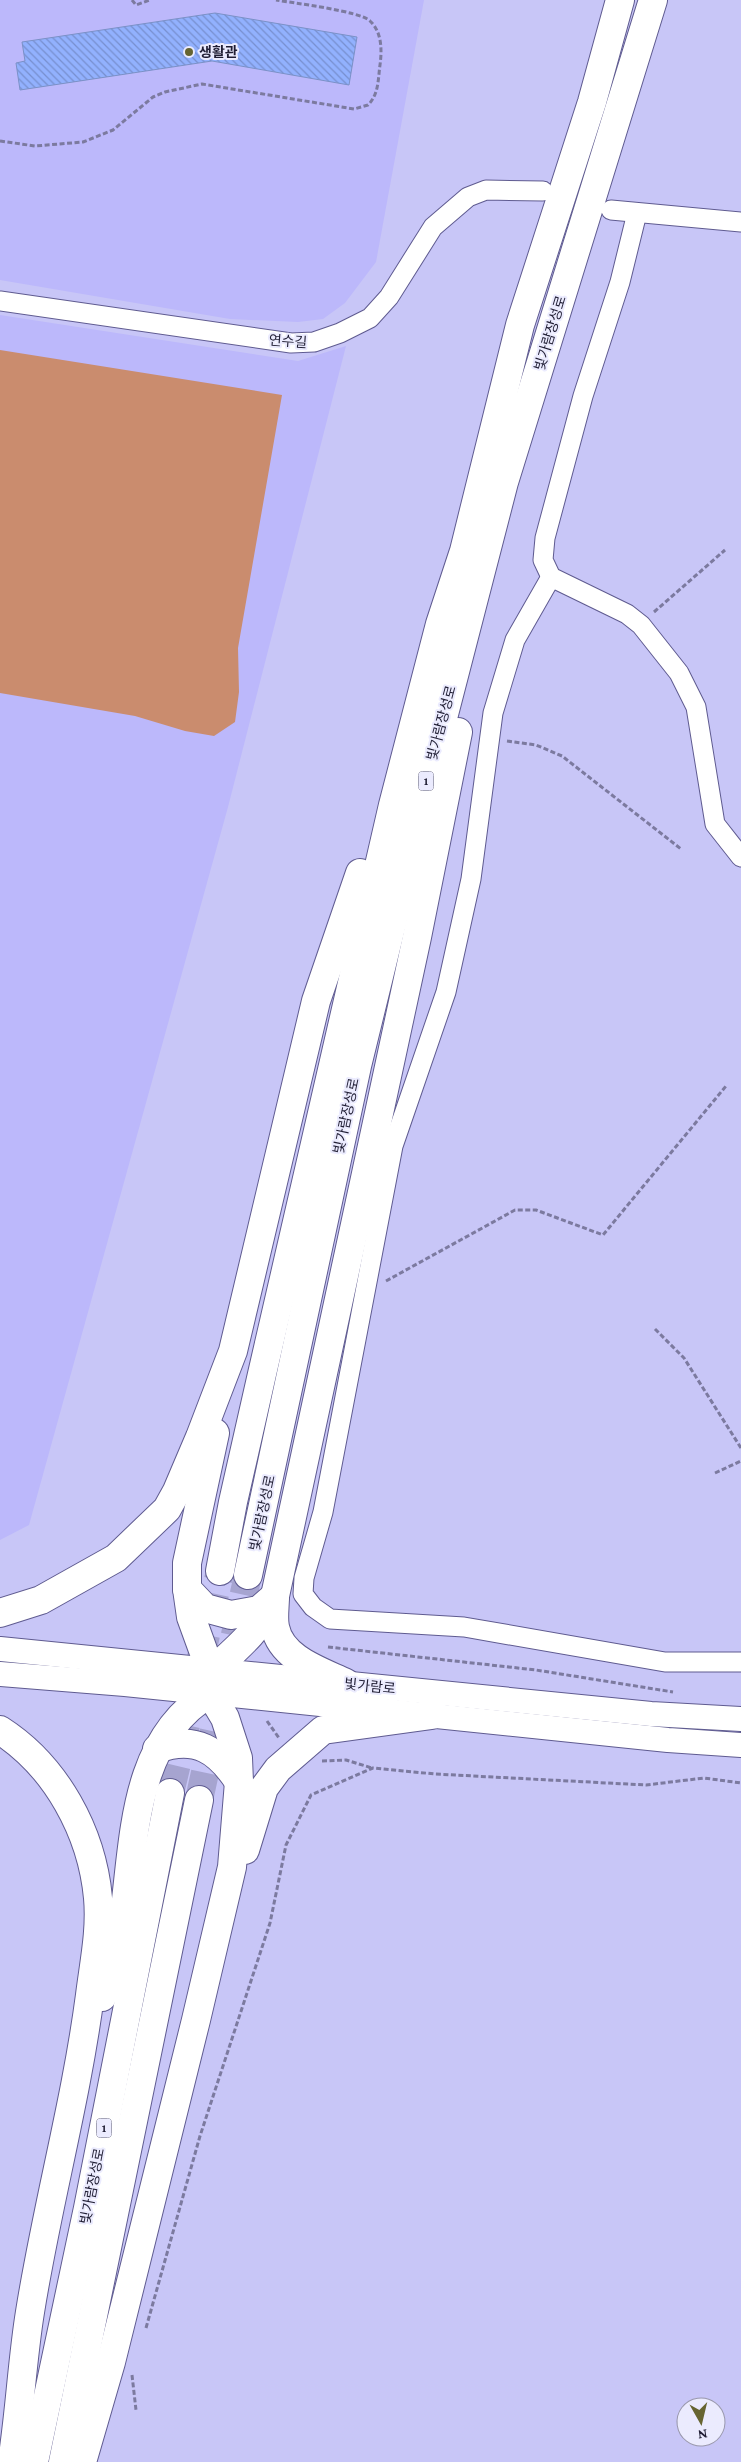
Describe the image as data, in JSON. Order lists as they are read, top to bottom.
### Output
{
  "streets": {
    "highway": ["빛가람장성로", "1"],
    "main road": ["빛가람로"],
    "street": ["연수길"]
  },
  "places": ["생활관"],
  "north": "bottom"
}
